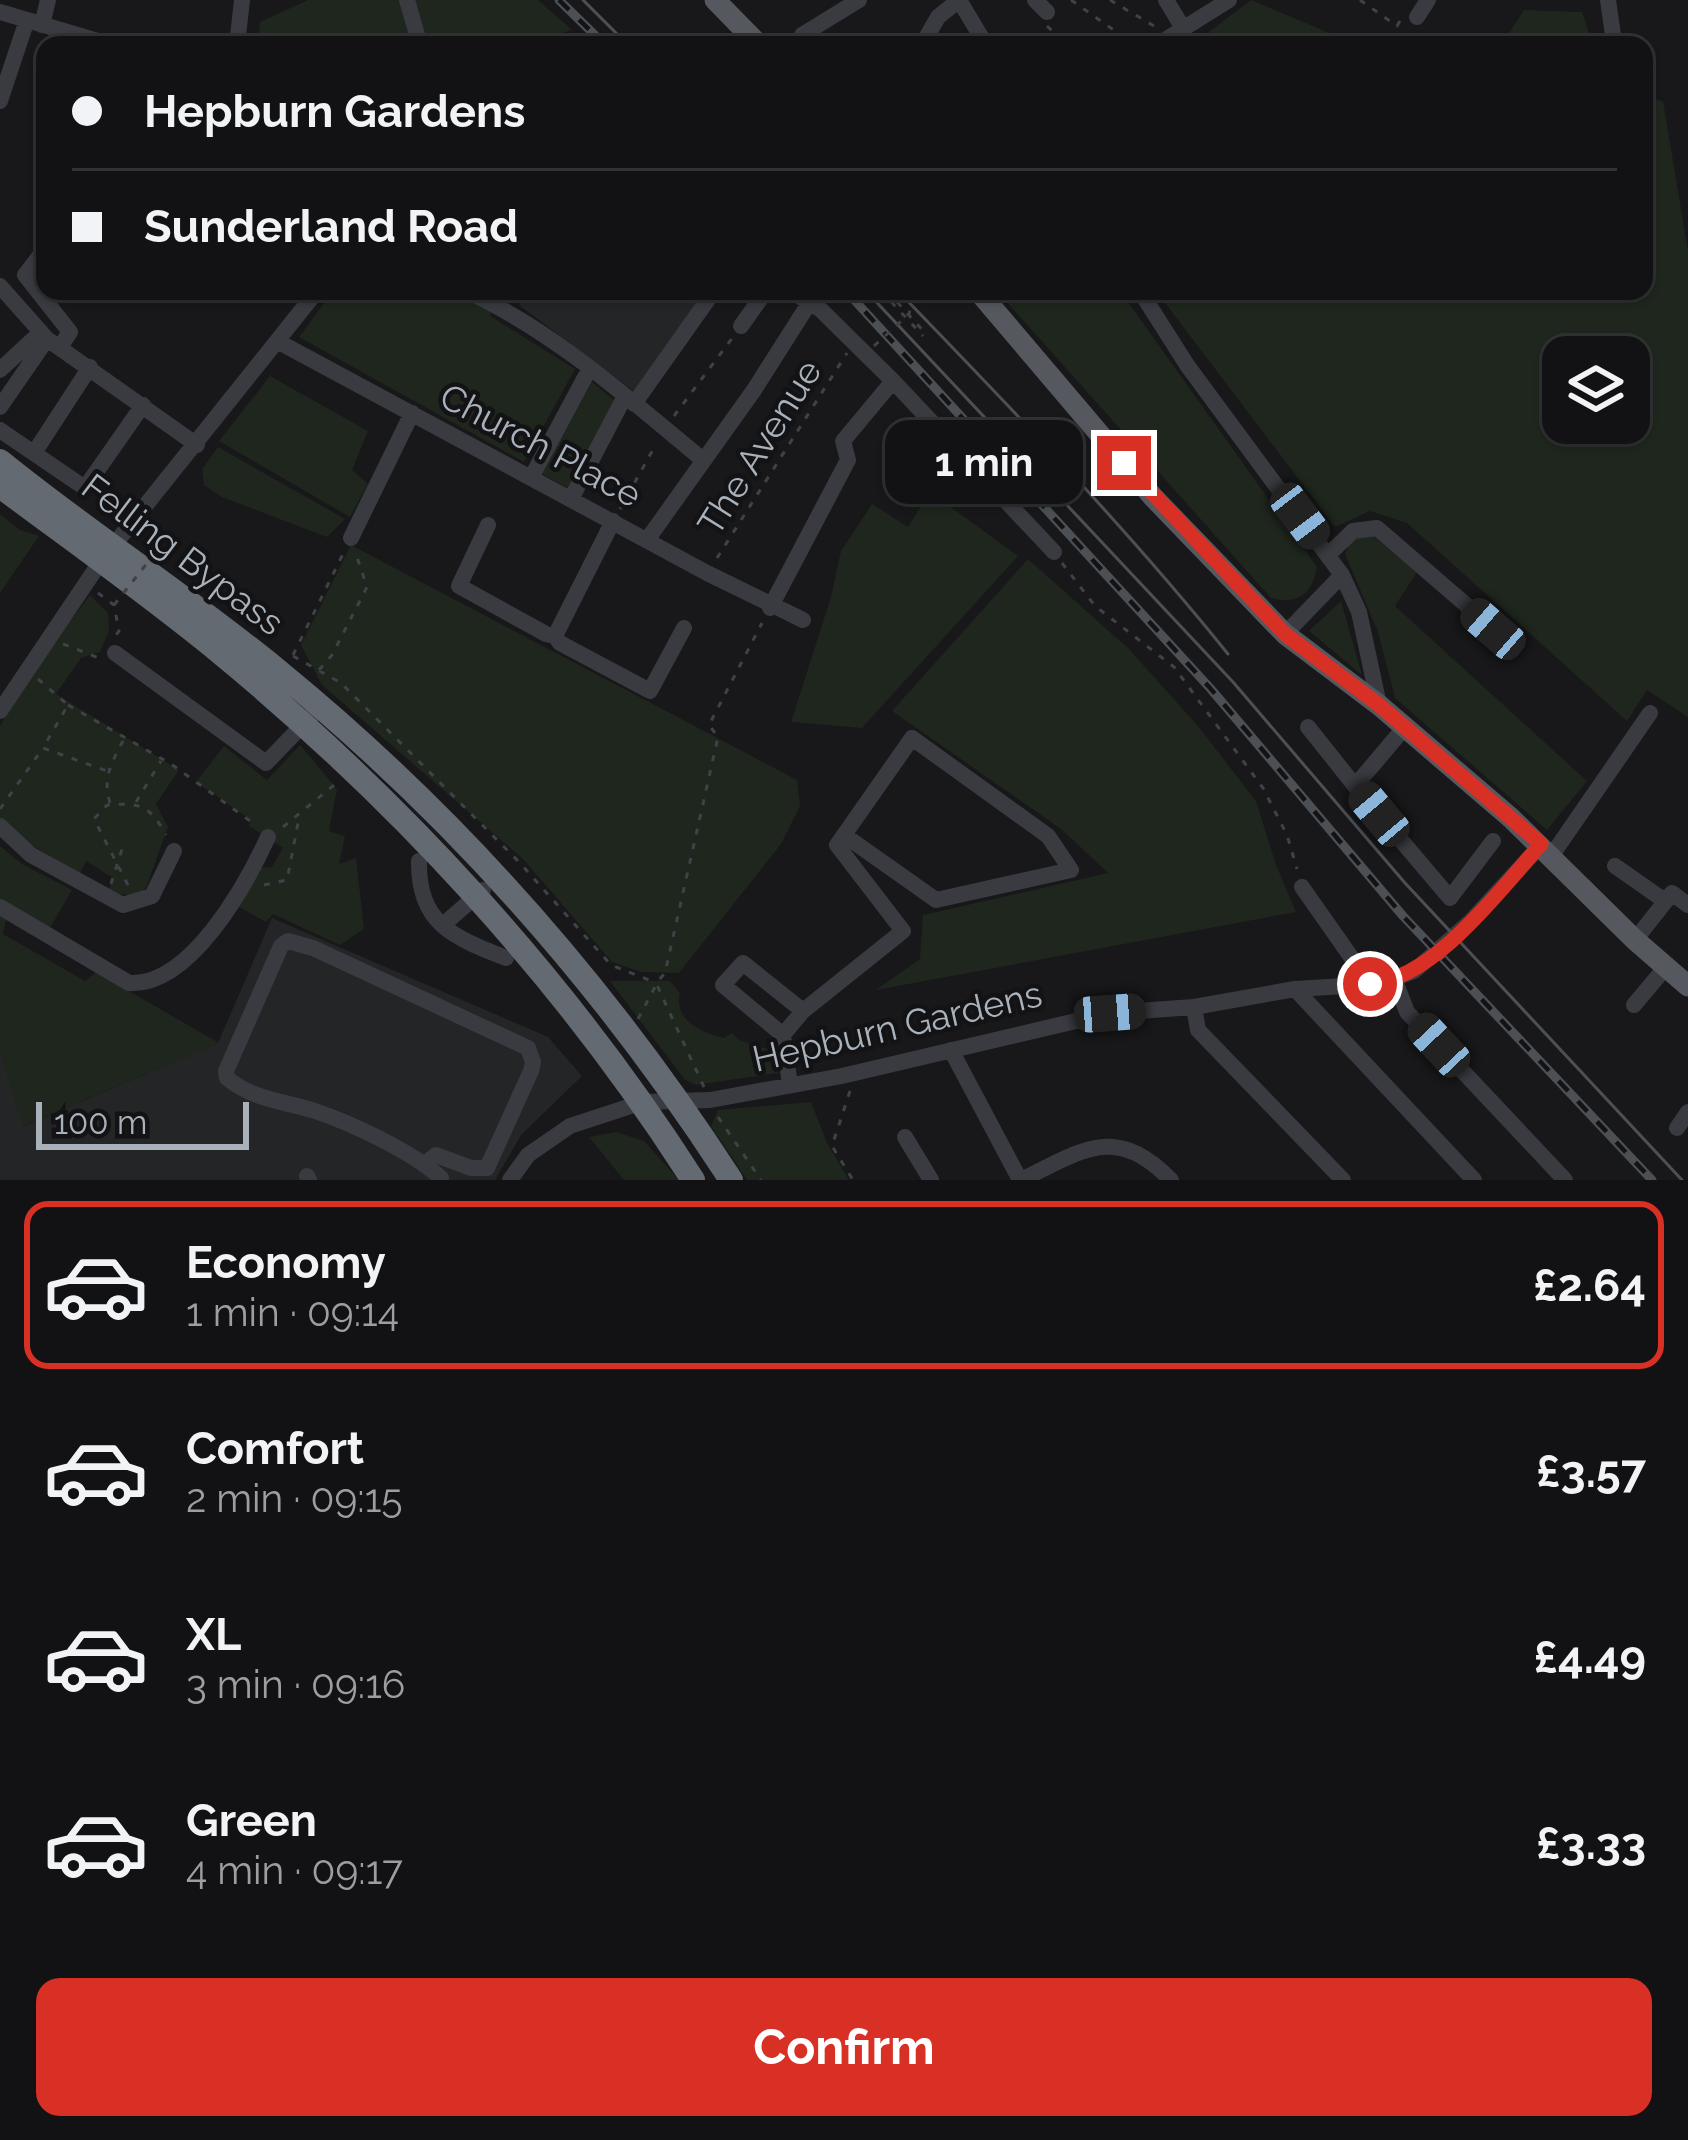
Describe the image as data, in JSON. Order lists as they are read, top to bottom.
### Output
{
  "streets": {
    "highway": ["Felling Bypass"],
    "street": ["Church Place", "Hepburn Gardens"],
    "path": ["The Avenue"]
  },
  "crossings": [
    ["Church Place", "The Avenue"],
    ["Felling Bypass", "Hepburn Gardens"]
  ],
  "scale_bar": "100 m",
  "page": {
    "banner": ["Hepburn Gardens", "Sunderland Road"],
    "bubble": "1 min",
    "scale": "100 m",
    "list": [
      {
        "name": "Economy",
        "note": "1 min · 09:14",
        "value": "£2.64"
      },
      {
        "name": "Comfort",
        "note": "2 min · 09:15",
        "value": "£3.57"
      },
      {
        "name": "XL",
        "note": "3 min · 09:16",
        "value": "£4.49"
      },
      {
        "name": "Green",
        "note": "4 min · 09:17",
        "value": "£3.33"
      }
    ],
    "buttons": "Confirm"
  }
}
